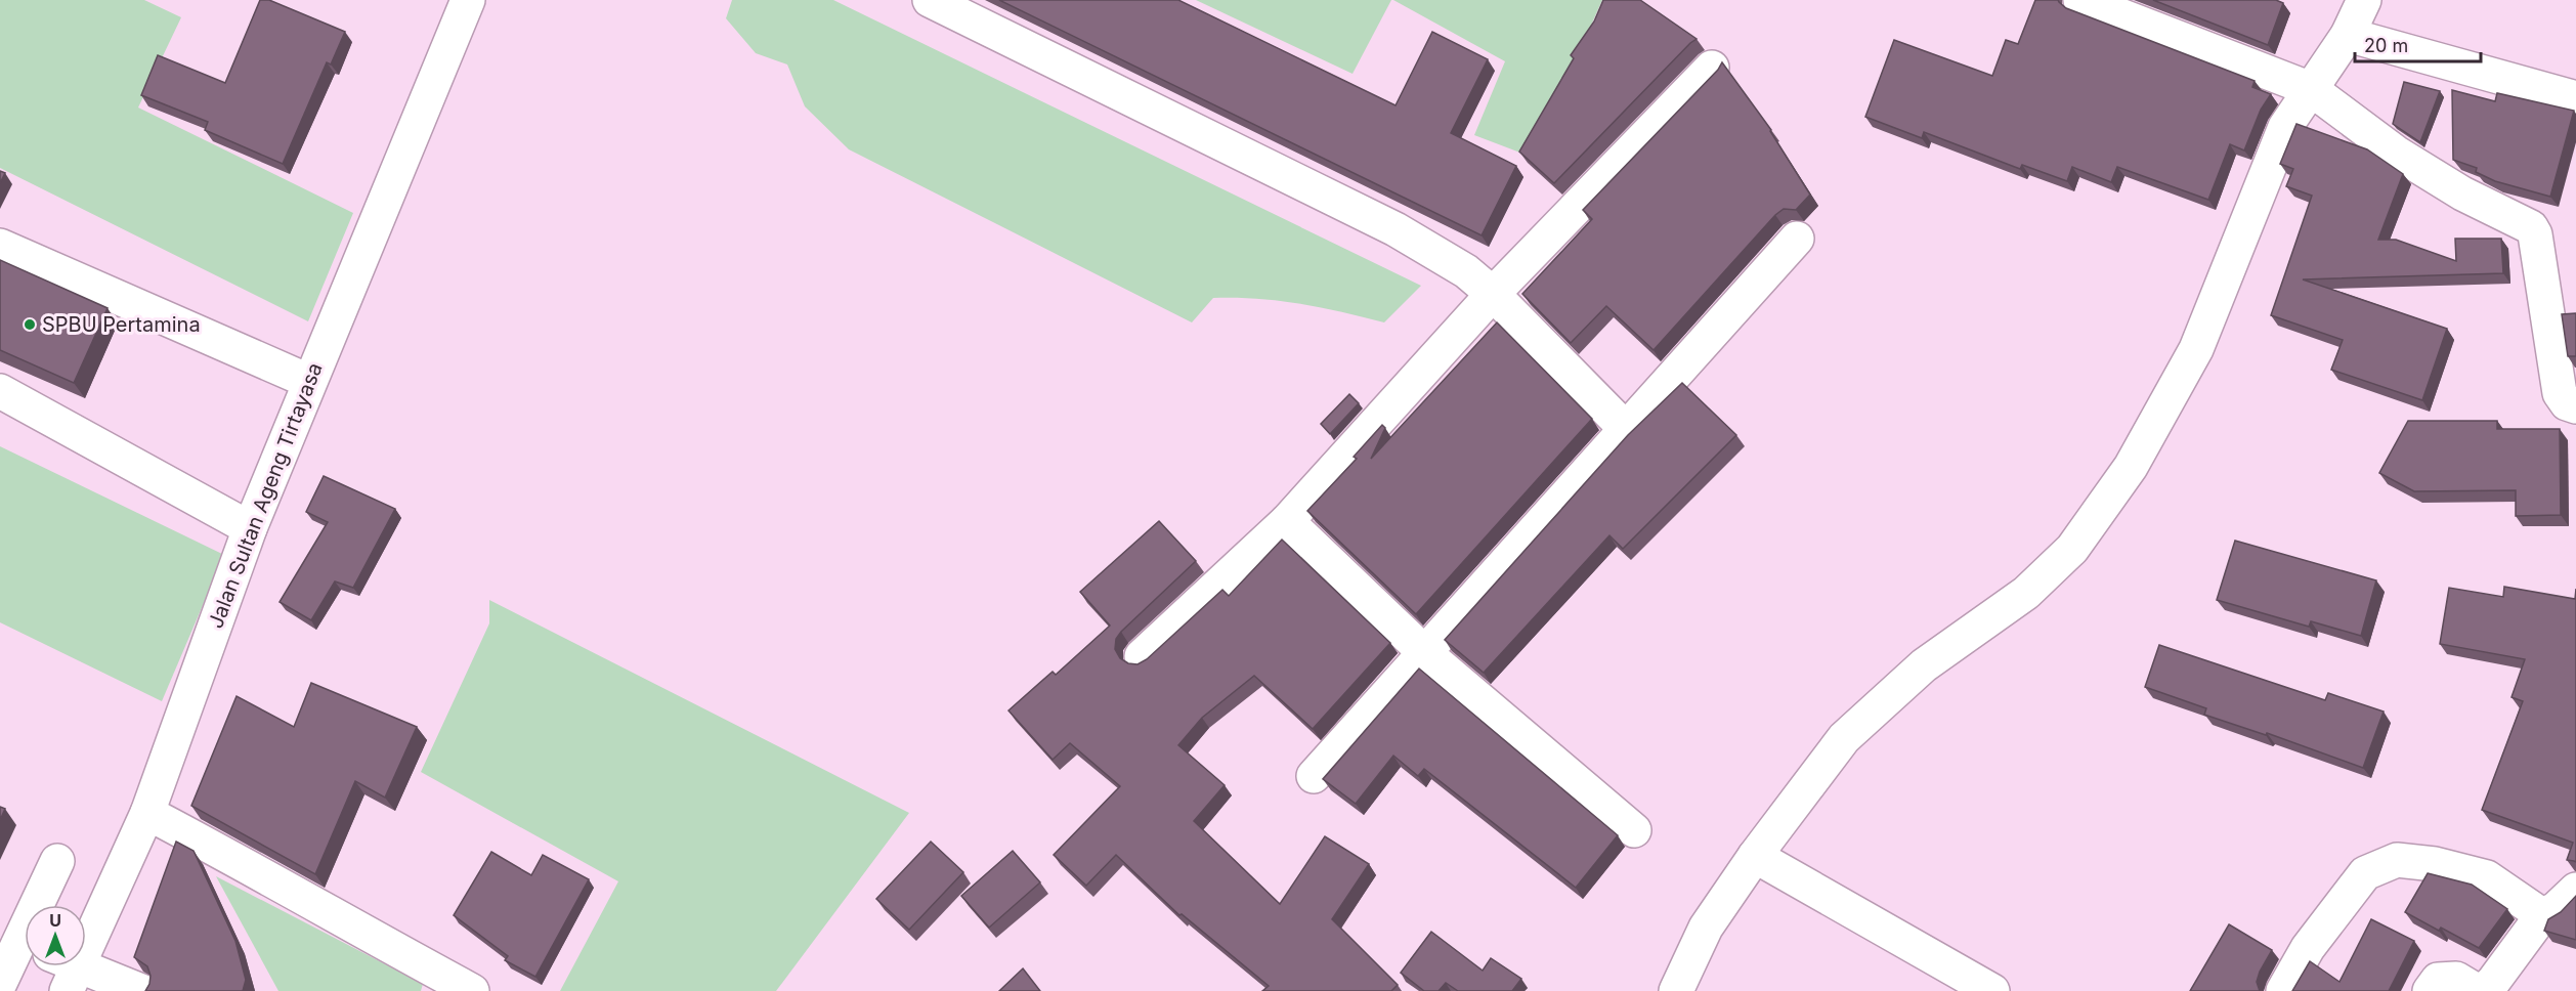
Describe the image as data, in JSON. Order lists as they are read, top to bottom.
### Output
{
  "streets": {
    "street": ["Jalan Sultan Ageng Tirtayasa"]
  },
  "places": ["SPBU Pertamina"],
  "scale_bar": "20 m",
  "north": "top"
}
